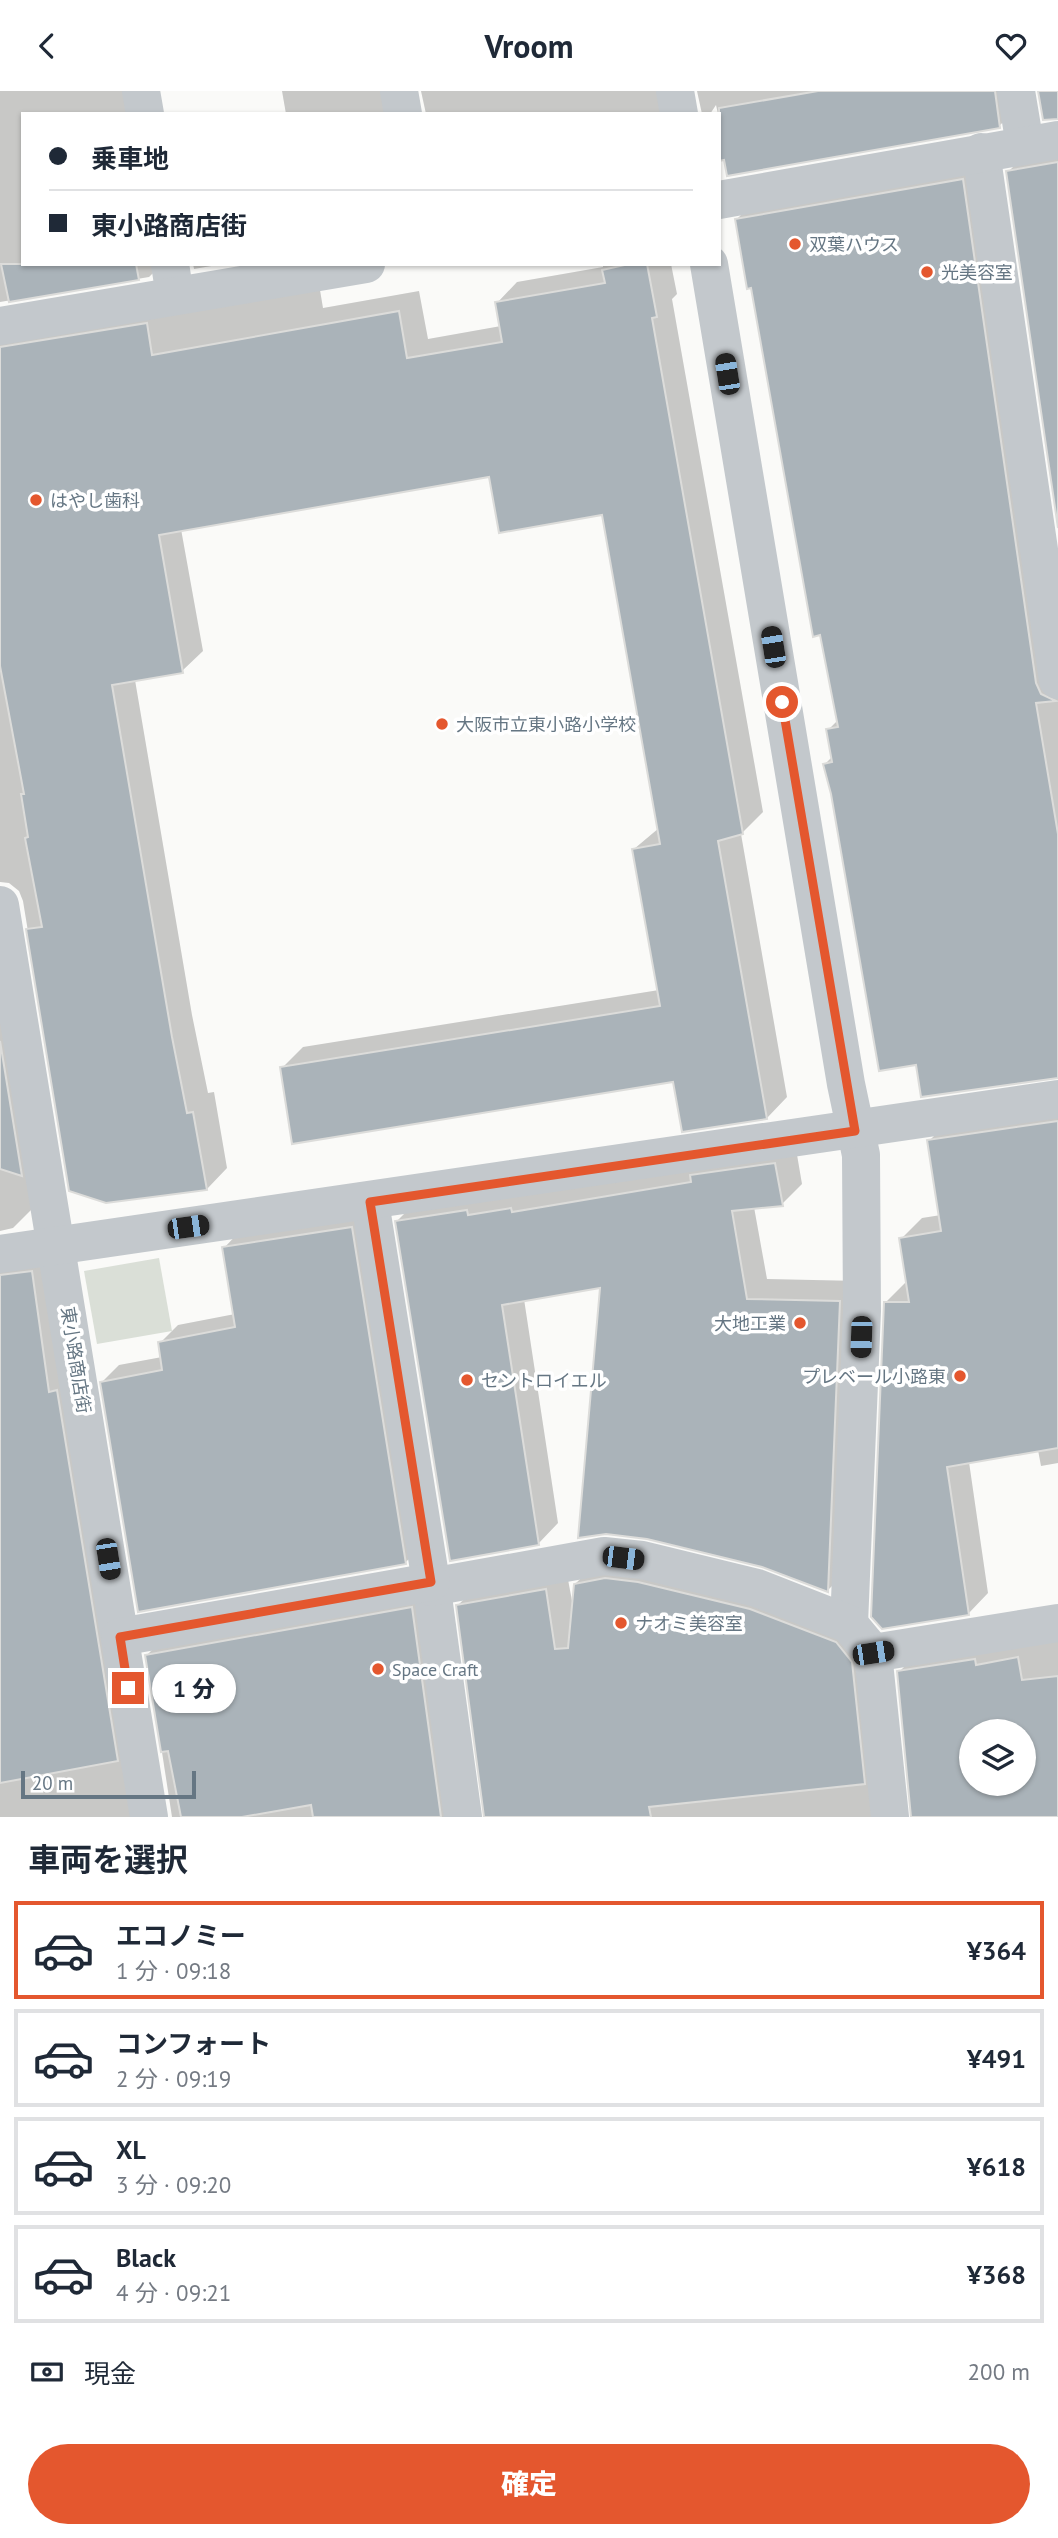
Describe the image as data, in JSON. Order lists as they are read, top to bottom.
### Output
{
  "streets": {
    "street": ["東小路商店街"]
  },
  "places": [
    "双葉ハウス",
    "光美容室",
    "はやし歯科",
    "大阪市立東小路小学校",
    "大地工業",
    "プレベール小路東",
    "セントロイエル",
    "ナオミ美容室",
    "Space Craft"
  ],
  "scale_bar": "20 m",
  "page": {
    "header": "Vroom",
    "banner": ["乗車地", "東小路商店街"],
    "bubble": "1 分",
    "scale": "20 m",
    "heading": "車両を選択",
    "list": [
      {
        "name": "エコノミー",
        "note": "1 分 · 09:18",
        "value": "¥364"
      },
      {
        "name": "コンフォート",
        "note": "2 分 · 09:19",
        "value": "¥491"
      },
      {
        "name": "XL",
        "note": "3 分 · 09:20",
        "value": "¥618"
      },
      {
        "name": "Black",
        "note": "4 分 · 09:21",
        "value": "¥368"
      }
    ],
    "pay": ["現金", "200 m"],
    "buttons": "確定"
  }
}
